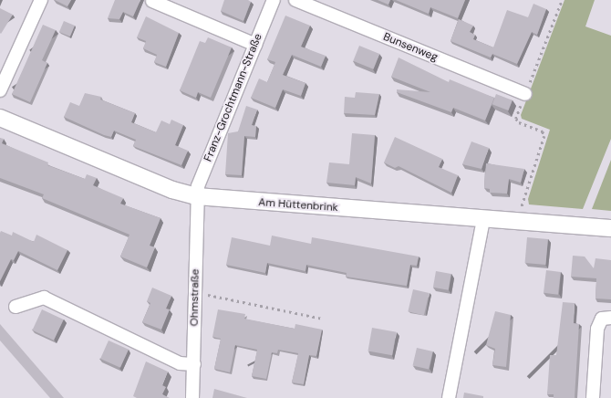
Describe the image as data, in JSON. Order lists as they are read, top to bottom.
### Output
{
  "streets": {
    "street": [
      "Bunsenweg",
      "Franz-Grochtmann-Straße",
      "Am Hüttenbrink",
      "Ohmstraße"
    ]
  },
  "crossings": [
    ["Franz-Grochtmann-Straße", "Am Hüttenbrink"],
    ["Franz-Grochtmann-Straße", "Ohmstraße"],
    ["Am Hüttenbrink", "Ohmstraße"]
  ]
}
